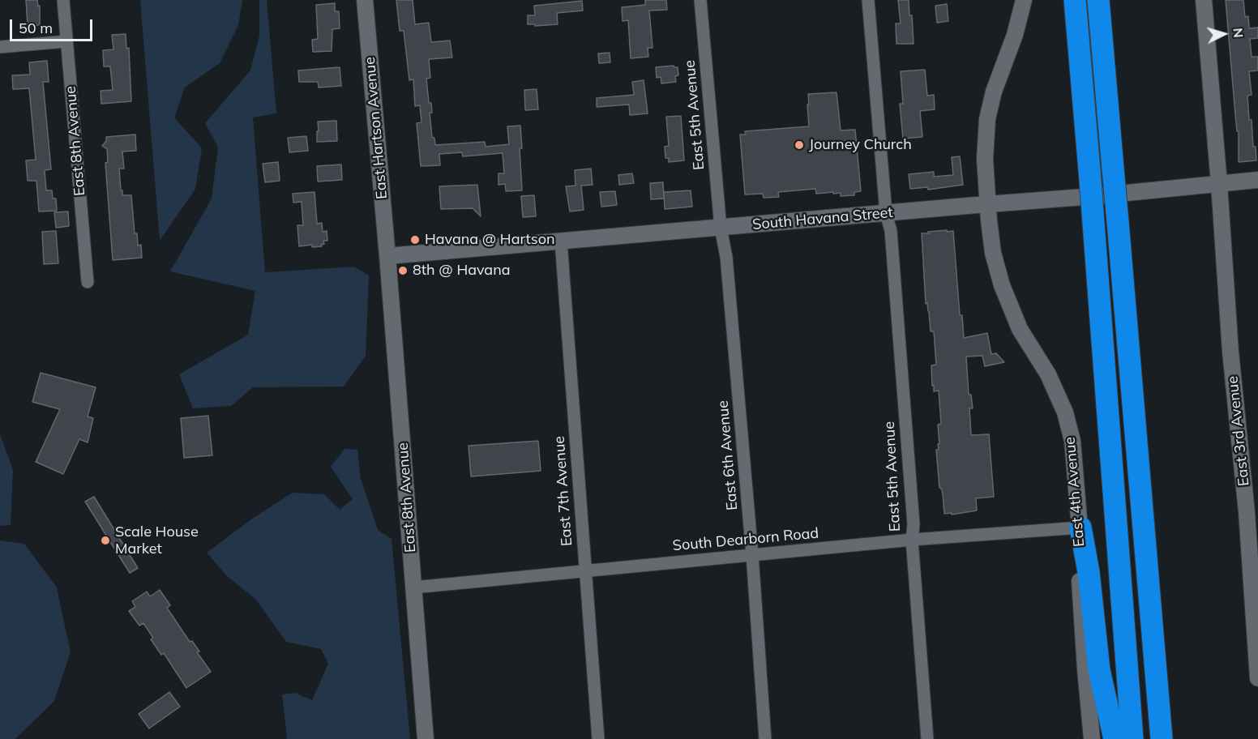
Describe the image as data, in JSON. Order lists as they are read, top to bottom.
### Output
{
  "streets": {
    "street": [
      "East 5th Avenue",
      "East Hartson Avenue",
      "East 8th Avenue",
      "South Havana Street",
      "East 3rd Avenue",
      "East 6th Avenue",
      "East 7th Avenue",
      "East 4th Avenue",
      "South Dearborn Road"
    ]
  },
  "crossings": [
    ["East 5th Avenue", "South Havana Street"],
    ["East 5th Avenue", "East 6th Avenue"],
    ["East 5th Avenue", "South Dearborn Road"],
    ["East Hartson Avenue", "East 8th Avenue"],
    ["East Hartson Avenue", "South Havana Street"],
    ["East 8th Avenue", "South Havana Street"],
    ["East 8th Avenue", "South Dearborn Road"],
    ["South Havana Street", "East 3rd Avenue"],
    ["South Havana Street", "East 6th Avenue"],
    ["South Havana Street", "East 7th Avenue"],
    ["South Havana Street", "East 4th Avenue"],
    ["East 6th Avenue", "South Dearborn Road"],
    ["East 7th Avenue", "South Dearborn Road"],
    ["East 4th Avenue", "South Dearborn Road"]
  ],
  "places": [
    "Journey Church",
    "Havana @ Hartson",
    "8th @ Havana",
    "Scale House Market"
  ],
  "scale_bar": "50 m",
  "north": "right"
}
